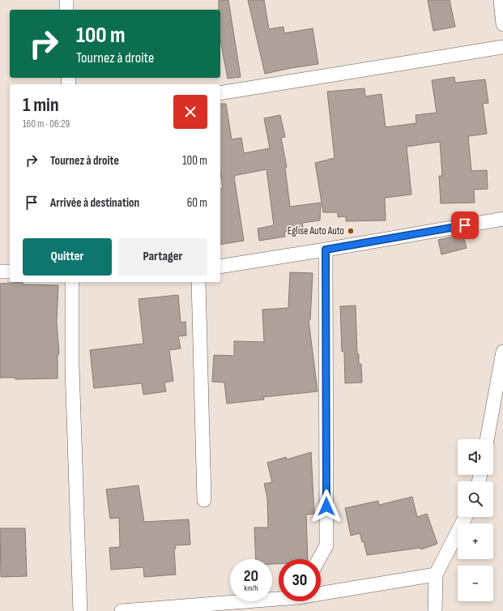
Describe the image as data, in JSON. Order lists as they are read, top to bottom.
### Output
{
  "places": ["Eglise Auto Auto"],
  "page": {
    "turn": ["100 m", "Tournez à droite"],
    "heading": ["1 min", "160 m · 06:29"],
    "list": [
      {
        "name": "Tournez à droite",
        "value": "100 m"
      },
      {
        "name": "Arrivée à destination",
        "value": "60 m"
      }
    ],
    "buttons": ["Quitter", "Partager"],
    "map_buttons": ["+", "−"],
    "speed": "20 km/h",
    "limit": "30"
  }
}
